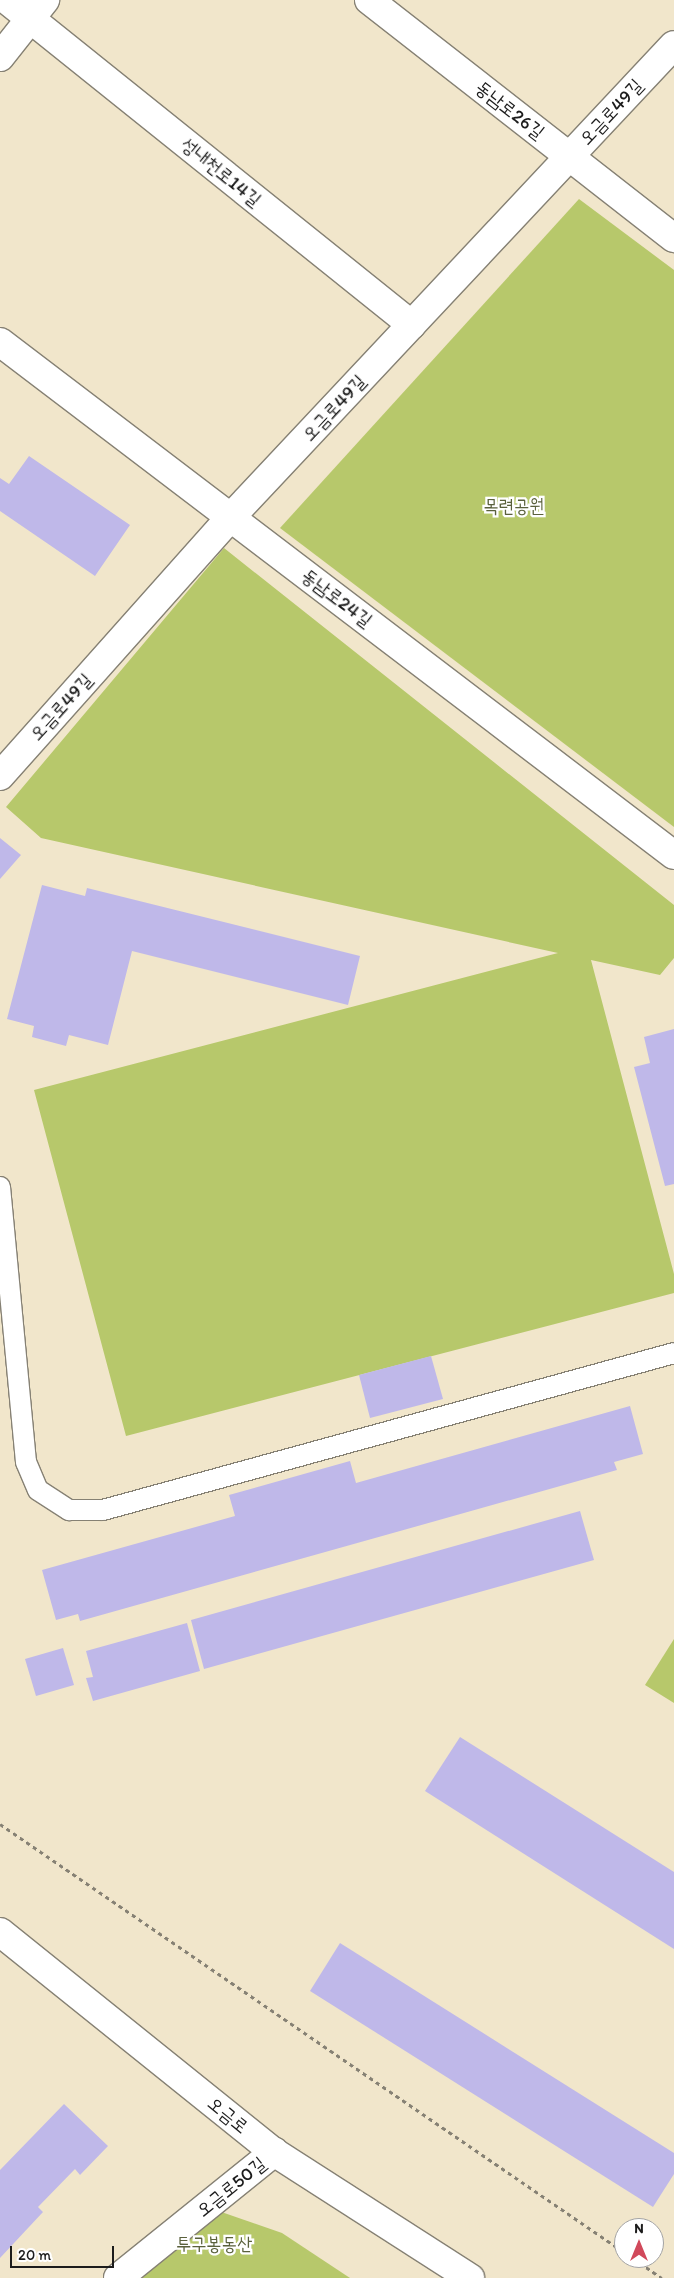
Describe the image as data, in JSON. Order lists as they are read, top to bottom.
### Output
{
  "streets": {
    "street": [
      "동남로26길",
      "오금로49길",
      "성내천로14길",
      "동남로24길",
      "오금로",
      "오금로50길"
    ]
  },
  "crossings": [
    ["동남로26길", "오금로49길"],
    ["오금로49길", "성내천로14길"],
    ["오금로49길", "동남로24길"],
    ["오금로", "오금로50길"]
  ],
  "parks": ["목련공원", "투구봉동산"],
  "scale_bar": "20 m",
  "north": "top"
}
